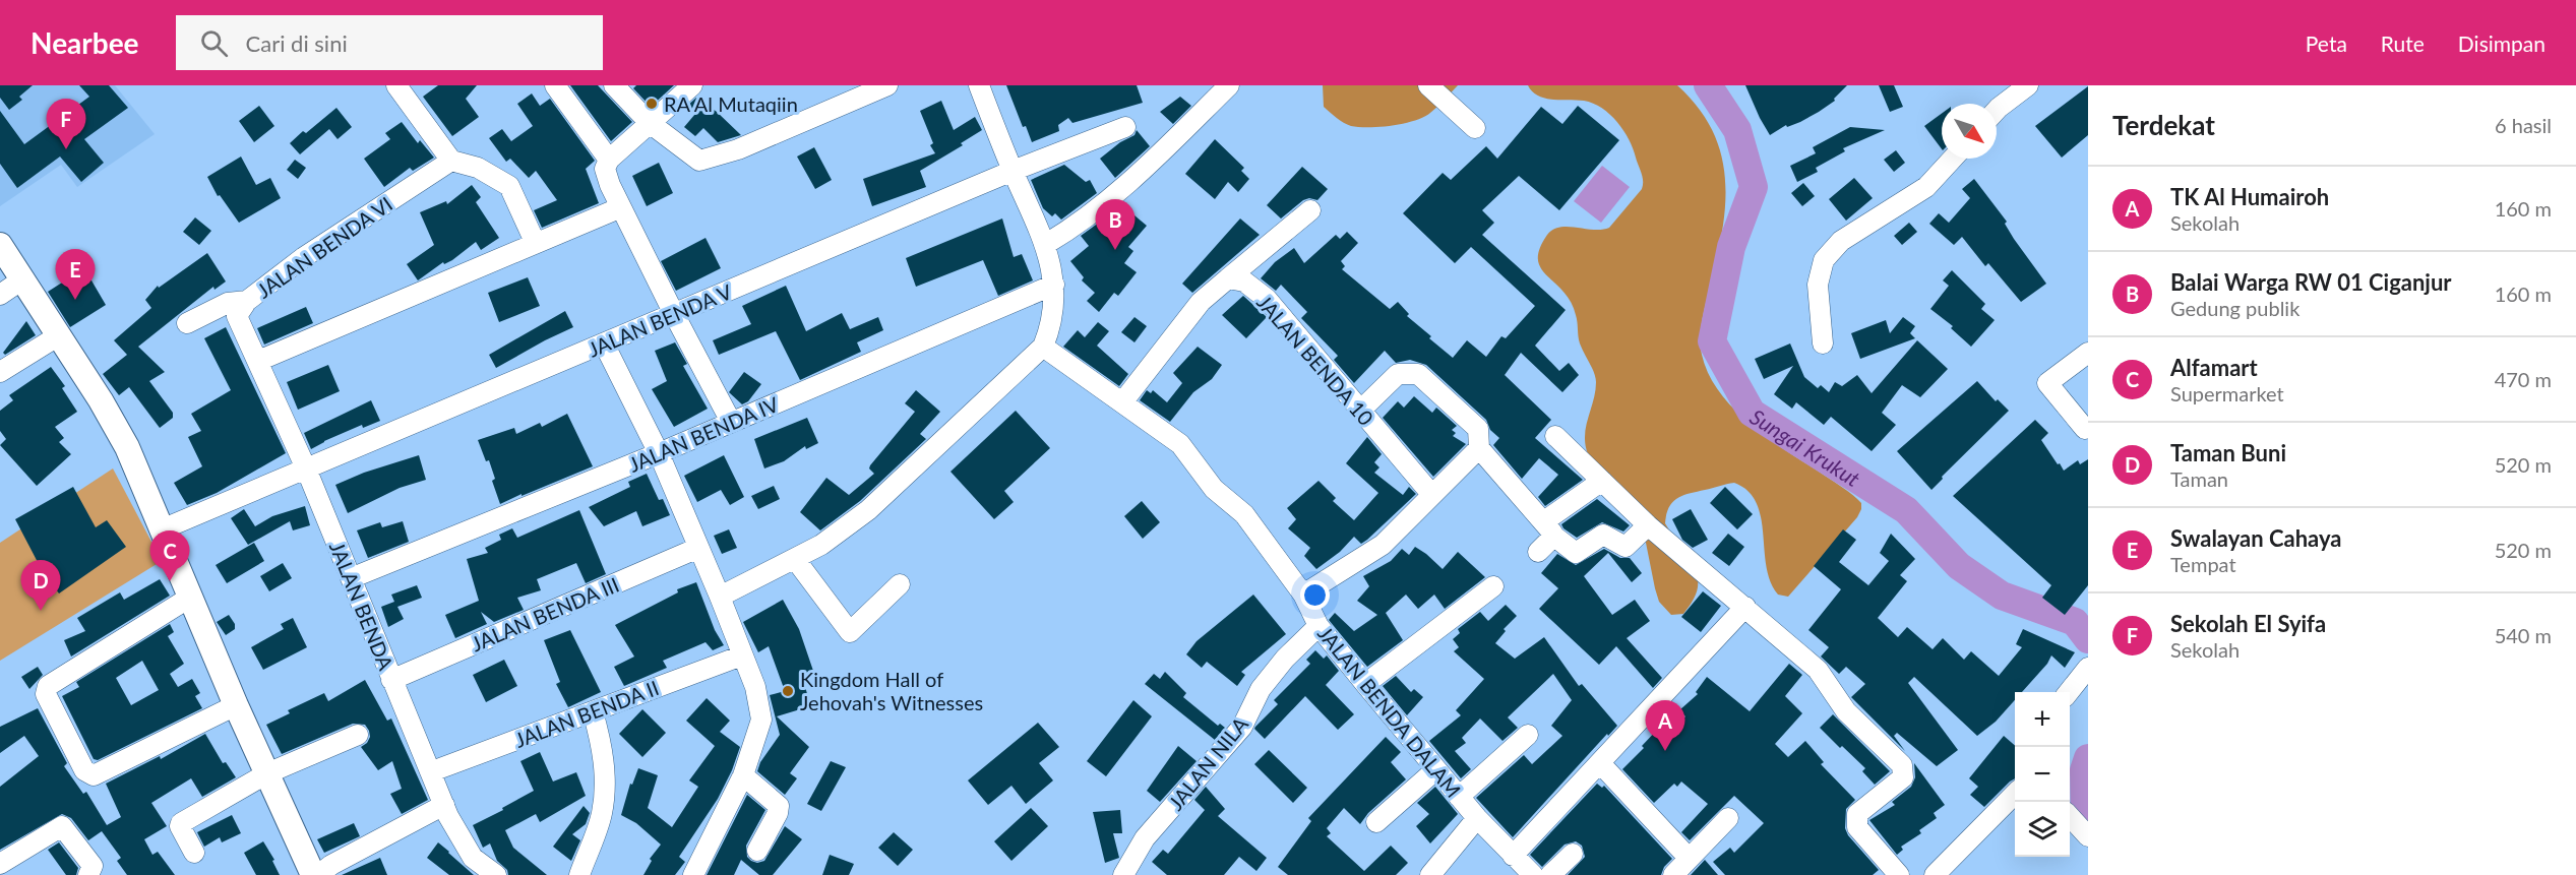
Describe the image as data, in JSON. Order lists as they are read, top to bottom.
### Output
{
  "streets": {
    "street": [
      "JALAN BENDA VI",
      "JALAN BENDA V",
      "JALAN BENDA 10",
      "JALAN BENDA IV",
      "JALAN BENDA",
      "JALAN BENDA III",
      "JALAN BENDA DALAM",
      "JALAN BENDA II",
      "JALAN NILA"
    ]
  },
  "crossings": [
    ["JALAN BENDA VI", "JALAN BENDA V"],
    ["JALAN BENDA VI", "JALAN BENDA"],
    ["JALAN BENDA V", "JALAN BENDA"],
    ["JALAN BENDA IV", "JALAN BENDA"],
    ["JALAN BENDA", "JALAN BENDA III"],
    ["JALAN BENDA", "JALAN BENDA II"],
    ["JALAN BENDA DALAM", "JALAN NILA"]
  ],
  "water": ["Sungai Krukut"],
  "places": ["RA Al Mutaqiin", "Kingdom Hall of Jehovah's Witnesses"],
  "north": "bottom right",
  "page": {
    "header": "Nearbee",
    "search": "Cari di sini",
    "nav": ["Peta", "Rute", "Disimpan"],
    "heading": ["Terdekat", "6 hasil"],
    "pins": [
      "F",
      "B",
      "E",
      "C",
      "D",
      "A"
    ],
    "list": [
      {
        "mark": "A",
        "name": "TK Al Humairoh",
        "note": "Sekolah",
        "value": "160 m"
      },
      {
        "mark": "B",
        "name": "Balai Warga RW 01 Ciganjur",
        "note": "Gedung publik",
        "value": "160 m"
      },
      {
        "mark": "C",
        "name": "Alfamart",
        "note": "Supermarket",
        "value": "470 m"
      },
      {
        "mark": "D",
        "name": "Taman Buni",
        "note": "Taman",
        "value": "520 m"
      },
      {
        "mark": "E",
        "name": "Swalayan Cahaya",
        "note": "Tempat",
        "value": "520 m"
      },
      {
        "mark": "F",
        "name": "Sekolah El Syifa",
        "note": "Sekolah",
        "value": "540 m"
      }
    ],
    "map_buttons": ["+", "−"]
  }
}
